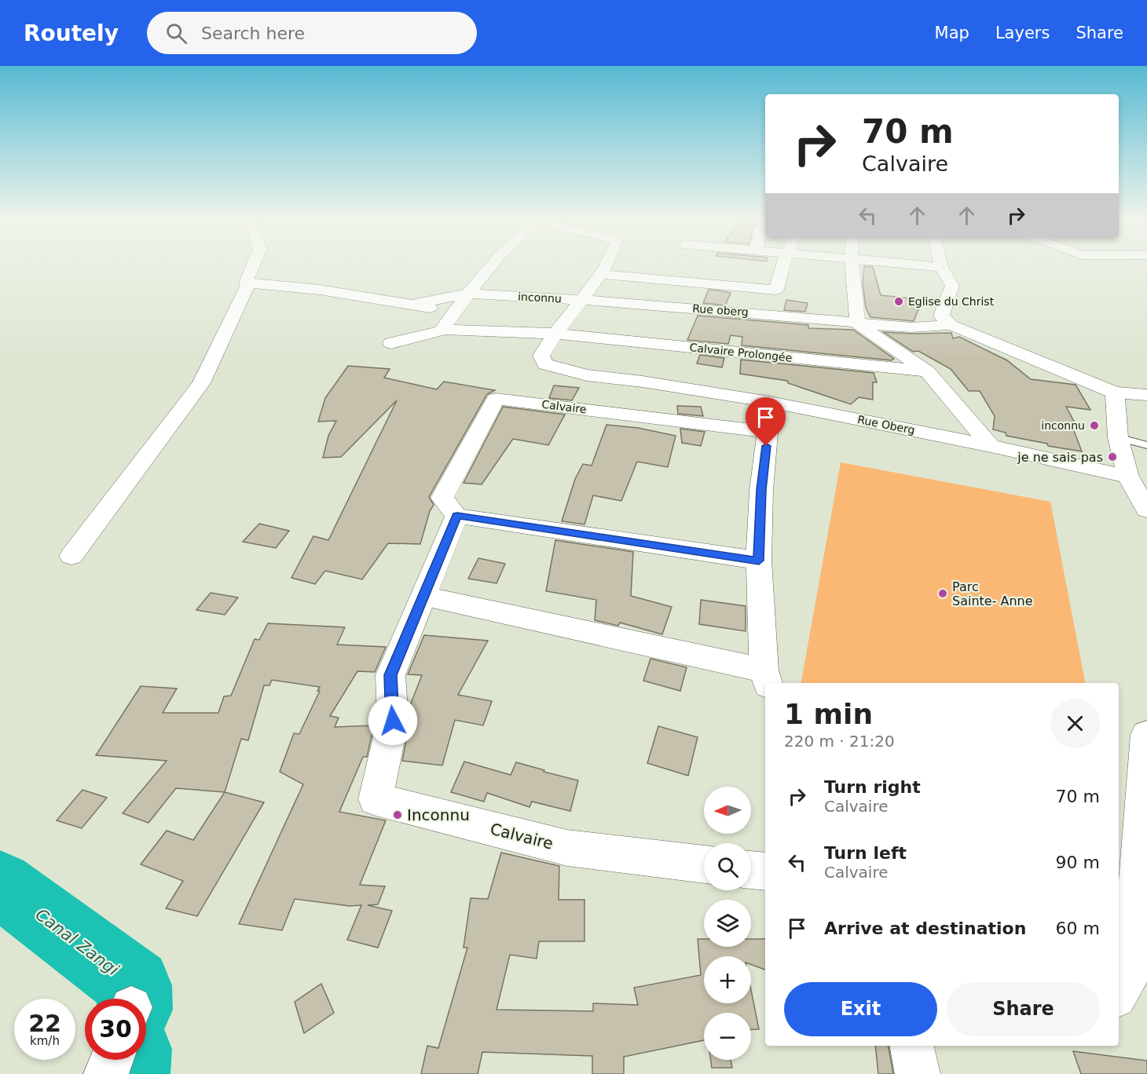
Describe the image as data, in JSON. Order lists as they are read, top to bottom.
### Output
{
  "streets": {
    "street": [
      "inconnu",
      "Rue oberg",
      "Calvaire Prolongée",
      "Calvaire",
      "Rue Oberg"
    ]
  },
  "crossings": [
    ["inconnu", "Rue oberg"],
    ["Rue oberg", "Calvaire Prolongée"],
    ["Rue oberg", "Rue Oberg"],
    ["Calvaire Prolongée", "Rue Oberg"]
  ],
  "water": ["Canal Zangi"],
  "places": [
    "Eglise du Christ",
    "inconnu",
    "je ne sais pas",
    "Parc Sainte- Anne",
    "Inconnu"
  ],
  "north": "left",
  "page": {
    "header": "Routely",
    "search": "Search here",
    "nav": ["Map", "Layers", "Share"],
    "turn": ["70 m", "Calvaire"],
    "heading": ["1 min", "220 m · 21:20"],
    "list": [
      {
        "name": "Turn right",
        "note": "Calvaire",
        "value": "70 m"
      },
      {
        "name": "Turn left",
        "note": "Calvaire",
        "value": "90 m"
      },
      {
        "name": "Arrive at destination",
        "value": "60 m"
      }
    ],
    "map_buttons": ["+", "−"],
    "buttons": ["Exit", "Share"],
    "speed": "22 km/h",
    "limit": "30"
  }
}
